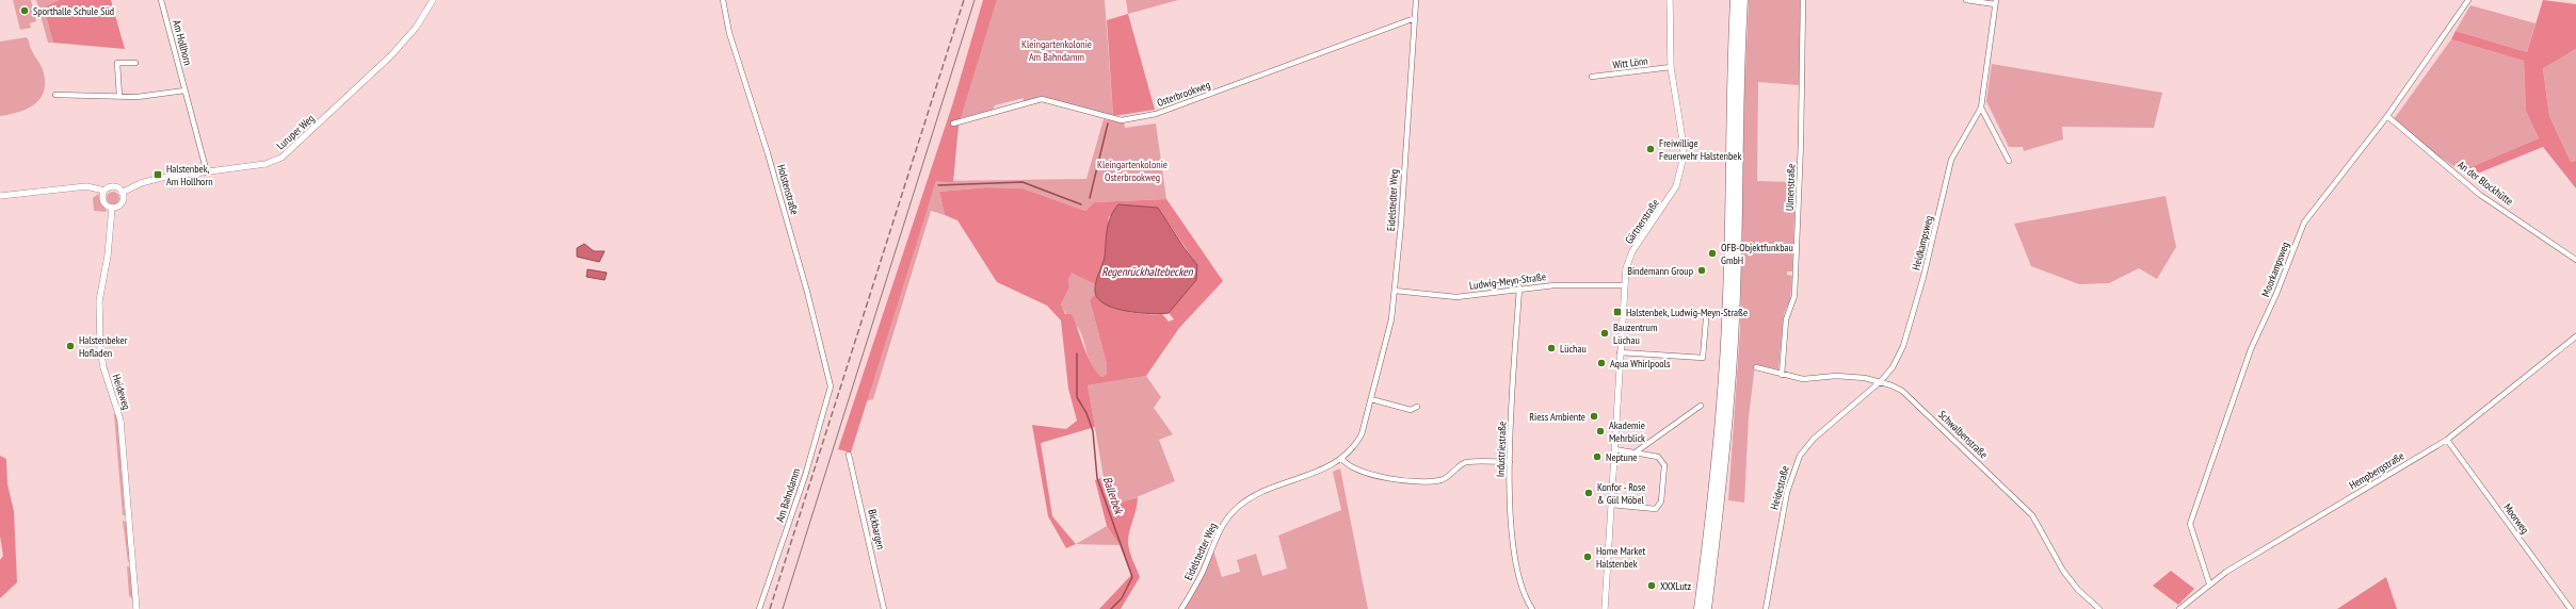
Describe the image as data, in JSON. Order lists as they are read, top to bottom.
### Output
{
  "streets": {
    "street": [
      "Am Hollhorn",
      "Witt Lönn",
      "Osterbrookweg",
      "Luruper Weg",
      "An der Blockhütte",
      "Ulmenstraße",
      "Holstenstraße",
      "Eidelstedter Weg",
      "Gärtnerstraße",
      "Heidkampsweg",
      "Moorkampsweg",
      "Ludwig-Meyn-Straße",
      "Heideweg",
      "Schwalbenstraße",
      "Industriestraße",
      "Hempbergstraße",
      "Heidestraße",
      "Am Bahndamm",
      "Moorweg",
      "Bickbargen"
    ]
  },
  "crossings": [
    ["Am Hollhorn", "Luruper Weg"],
    ["Witt Lönn", "Gärtnerstraße"],
    ["Osterbrookweg", "Eidelstedter Weg"],
    ["Luruper Weg", "Heideweg"],
    ["An der Blockhütte", "Moorkampsweg"],
    ["Ulmenstraße", "Schwalbenstraße"],
    ["Holstenstraße", "Am Bahndamm"],
    ["Eidelstedter Weg", "Ludwig-Meyn-Straße"],
    ["Gärtnerstraße", "Ludwig-Meyn-Straße"],
    ["Heidkampsweg", "Schwalbenstraße"],
    ["Heidkampsweg", "Heidestraße"],
    ["Moorkampsweg", "Hempbergstraße"],
    ["Ludwig-Meyn-Straße", "Industriestraße"],
    ["Schwalbenstraße", "Heidestraße"],
    ["Hempbergstraße", "Moorweg"]
  ],
  "water": ["Regenrückhaltebecken", "Ballerbek"],
  "parks": ["Kleingartenkolonie Am Bahndamm", "Kleingartenkolonie Osterbrookweg"],
  "places": {
    "other": [
      "Sporthalle Schule Süd",
      "Freiwillige Feuerwehr Halstenbek",
      "OFB-Objektfunkbau GmbH",
      "Bindemann Group",
      "Bauzentrum Lüchau",
      "Halstenbeker Hofladen",
      "Lüchau",
      "Aqua Whirlpools",
      "Riess Ambiente",
      "Akademie Mehrblick",
      "Neptune",
      "Konfor - Rose & Gül Möbel",
      "Home Market Halstenbek",
      "XXXLutz"
    ],
    "transit": ["Halstenbek, Am Hollhorn", "Halstenbek, Ludwig-Meyn-Straße"]
  }
}
